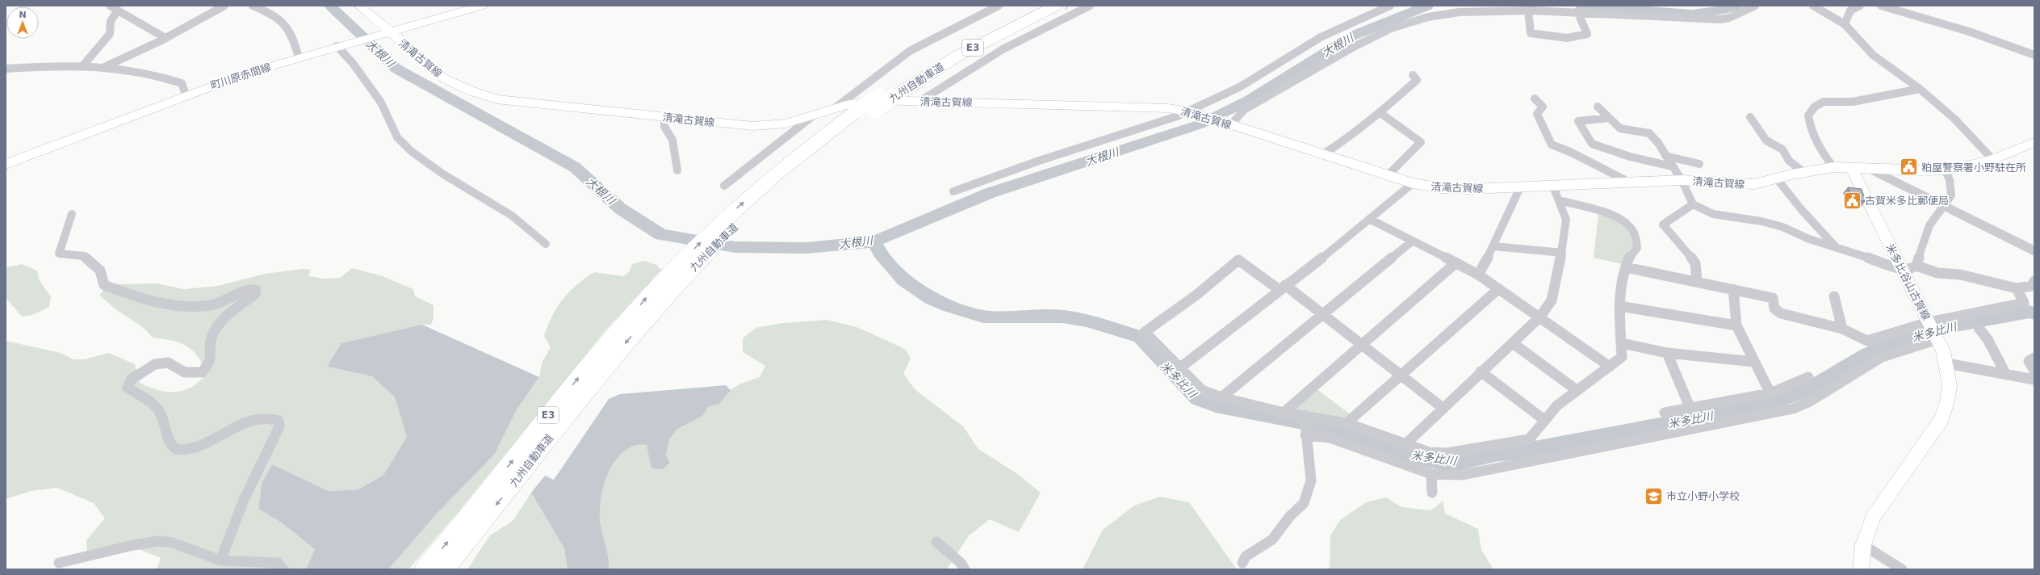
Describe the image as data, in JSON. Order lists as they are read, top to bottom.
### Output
{
  "streets": {
    "highway": ["E3", "九州自動車道"],
    "main road": ["清滝古賀線", "町川原赤間線", "米多比谷山古賀線"]
  },
  "crossings": [
    ["清滝古賀線", "町川原赤間線"],
    ["清滝古賀線", "米多比谷山古賀線"]
  ],
  "water": ["大根川", "米多比川"],
  "places": {
    "public building": ["粕屋警察署小野駐在所", "古賀米多比郵便局"],
    "school or university": ["市立小野小学校"]
  },
  "north": "top"
}
